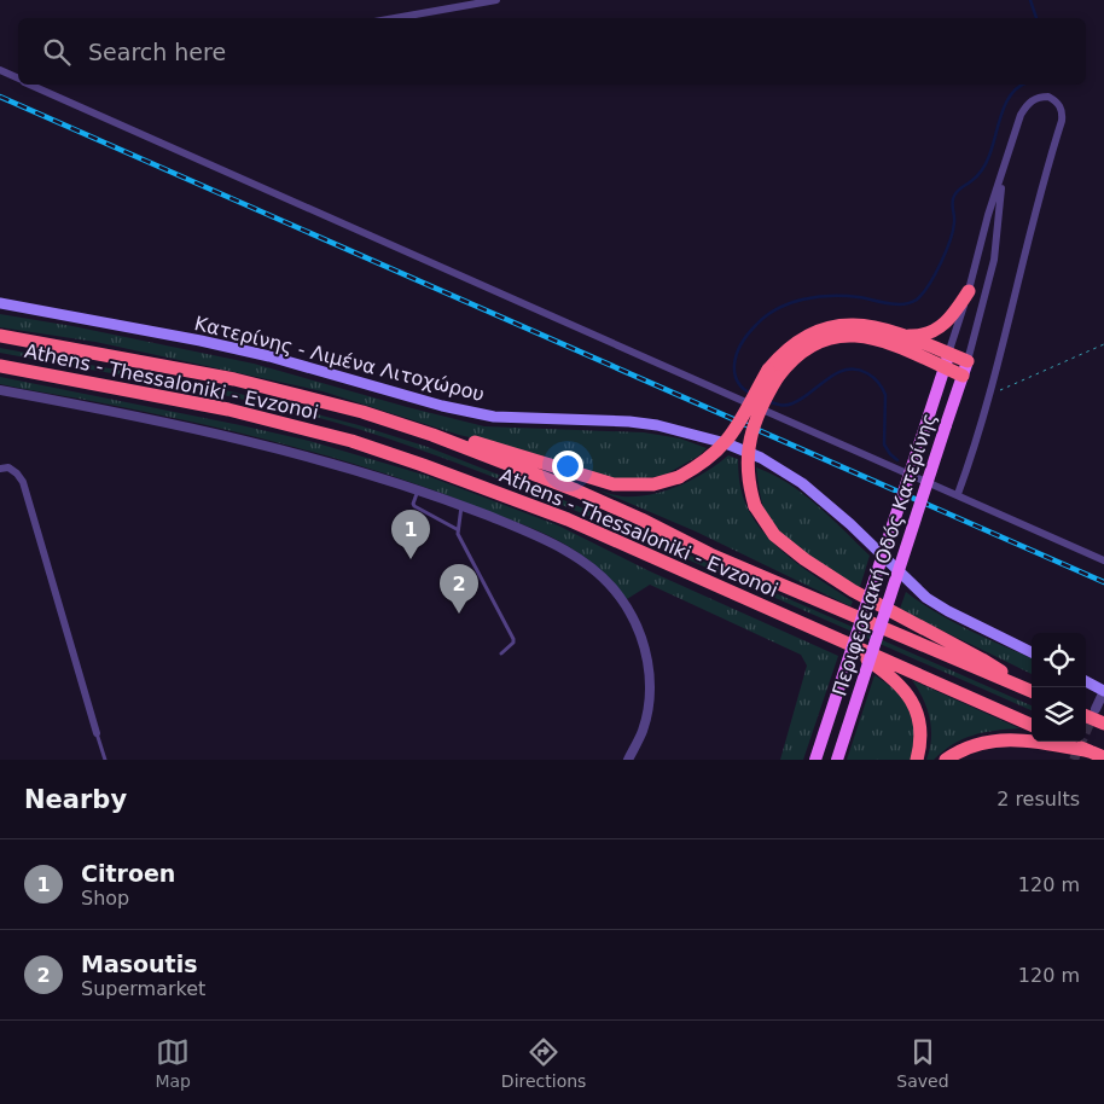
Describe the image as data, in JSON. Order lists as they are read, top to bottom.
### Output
{
  "streets": {
    "highway": ["Athens - Thessaloniki - Evzonoi"],
    "main road": ["Κατερίνης - Λιμένα Λιτοχώρου", "Περιφερειακή Οδός Κατερίνης"]
  },
  "page": {
    "search": "Search here",
    "pins": ["1", "2"],
    "heading": ["Nearby", "2 results"],
    "list": [
      {
        "mark": "1",
        "name": "Citroen",
        "note": "Shop",
        "value": "120 m"
      },
      {
        "mark": "2",
        "name": "Masoutis",
        "note": "Supermarket",
        "value": "120 m"
      }
    ],
    "nav": ["Map", "Directions", "Saved"]
  }
}
